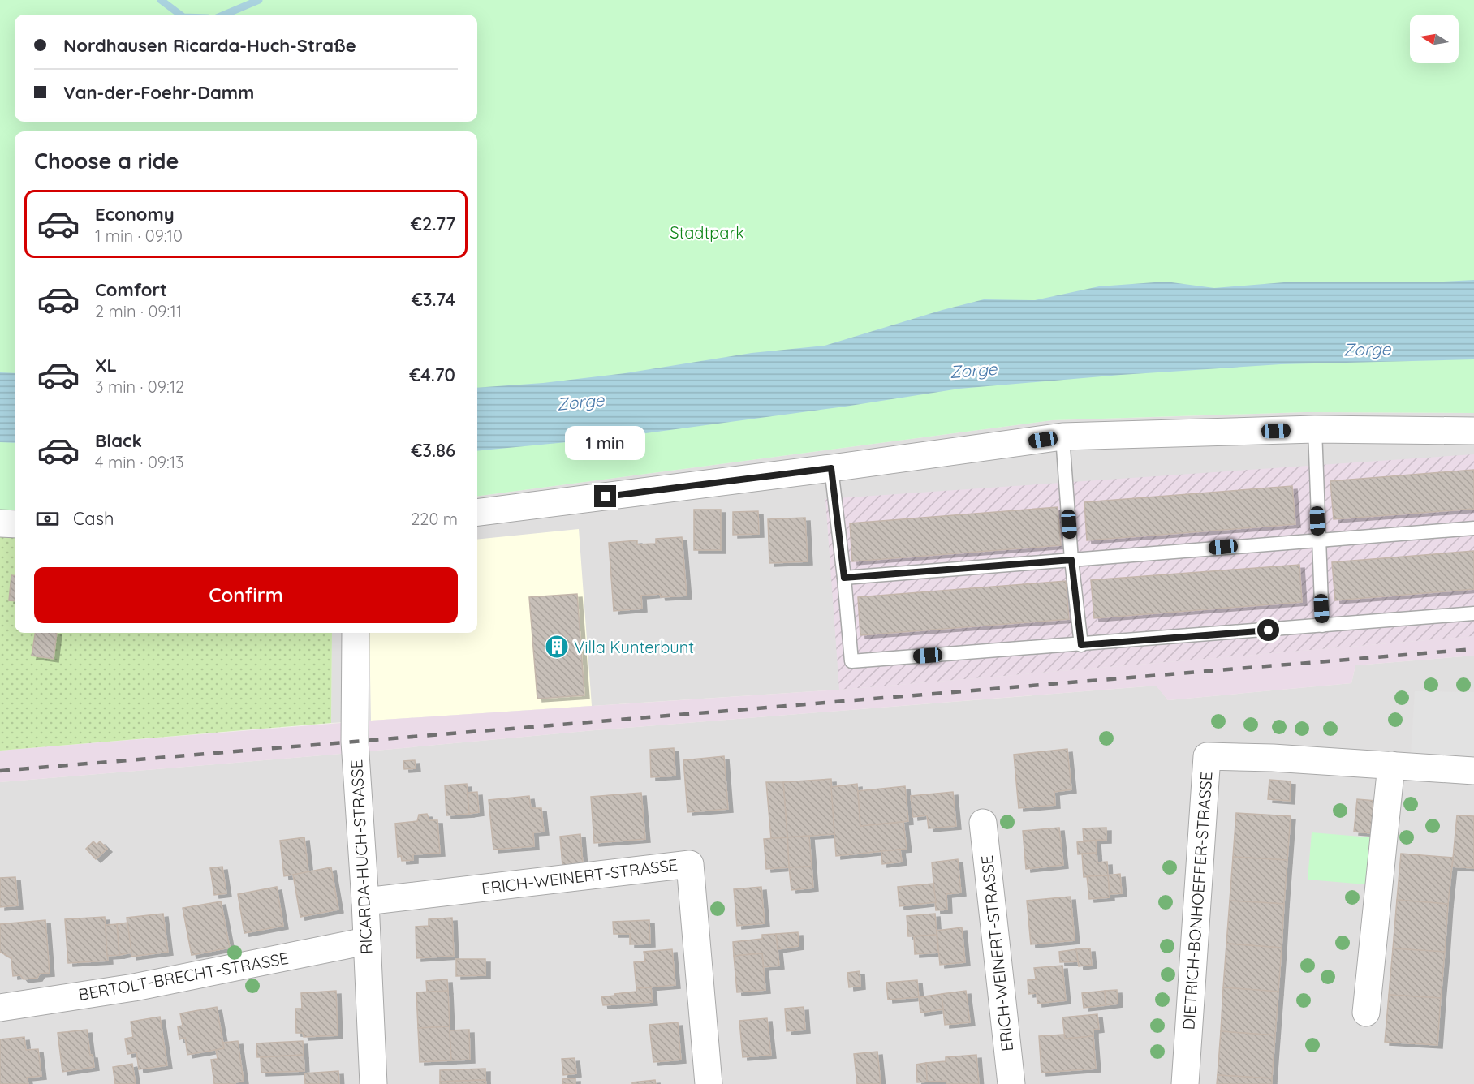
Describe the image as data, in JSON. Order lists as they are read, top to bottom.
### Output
{
  "streets": {
    "street": [
      "RICARDA-HUCH-STRASSE",
      "ERICH-WEINERT-STRASSE",
      "DIETRICH-BONHOEFFER-STRASSE",
      "BERTOLT-BRECHT-STRASSE"
    ]
  },
  "crossings": [
    ["RICARDA-HUCH-STRASSE", "ERICH-WEINERT-STRASSE"],
    ["RICARDA-HUCH-STRASSE", "BERTOLT-BRECHT-STRASSE"]
  ],
  "water": ["Zorge"],
  "parks": ["Stadtpark"],
  "places": {
    "building": ["Villa Kunterbunt"]
  },
  "north": "left",
  "page": {
    "banner": ["Nordhausen Ricarda-Huch-Straße", "Van-der-Foehr-Damm"],
    "heading": "Choose a ride",
    "list": [
      {
        "name": "Economy",
        "note": "1 min · 09:10",
        "value": "€2.77"
      },
      {
        "name": "Comfort",
        "note": "2 min · 09:11",
        "value": "€3.74"
      },
      {
        "name": "XL",
        "note": "3 min · 09:12",
        "value": "€4.70"
      },
      {
        "name": "Black",
        "note": "4 min · 09:13",
        "value": "€3.86"
      }
    ],
    "bubble": "1 min",
    "pay": ["Cash", "220 m"],
    "buttons": "Confirm"
  }
}
